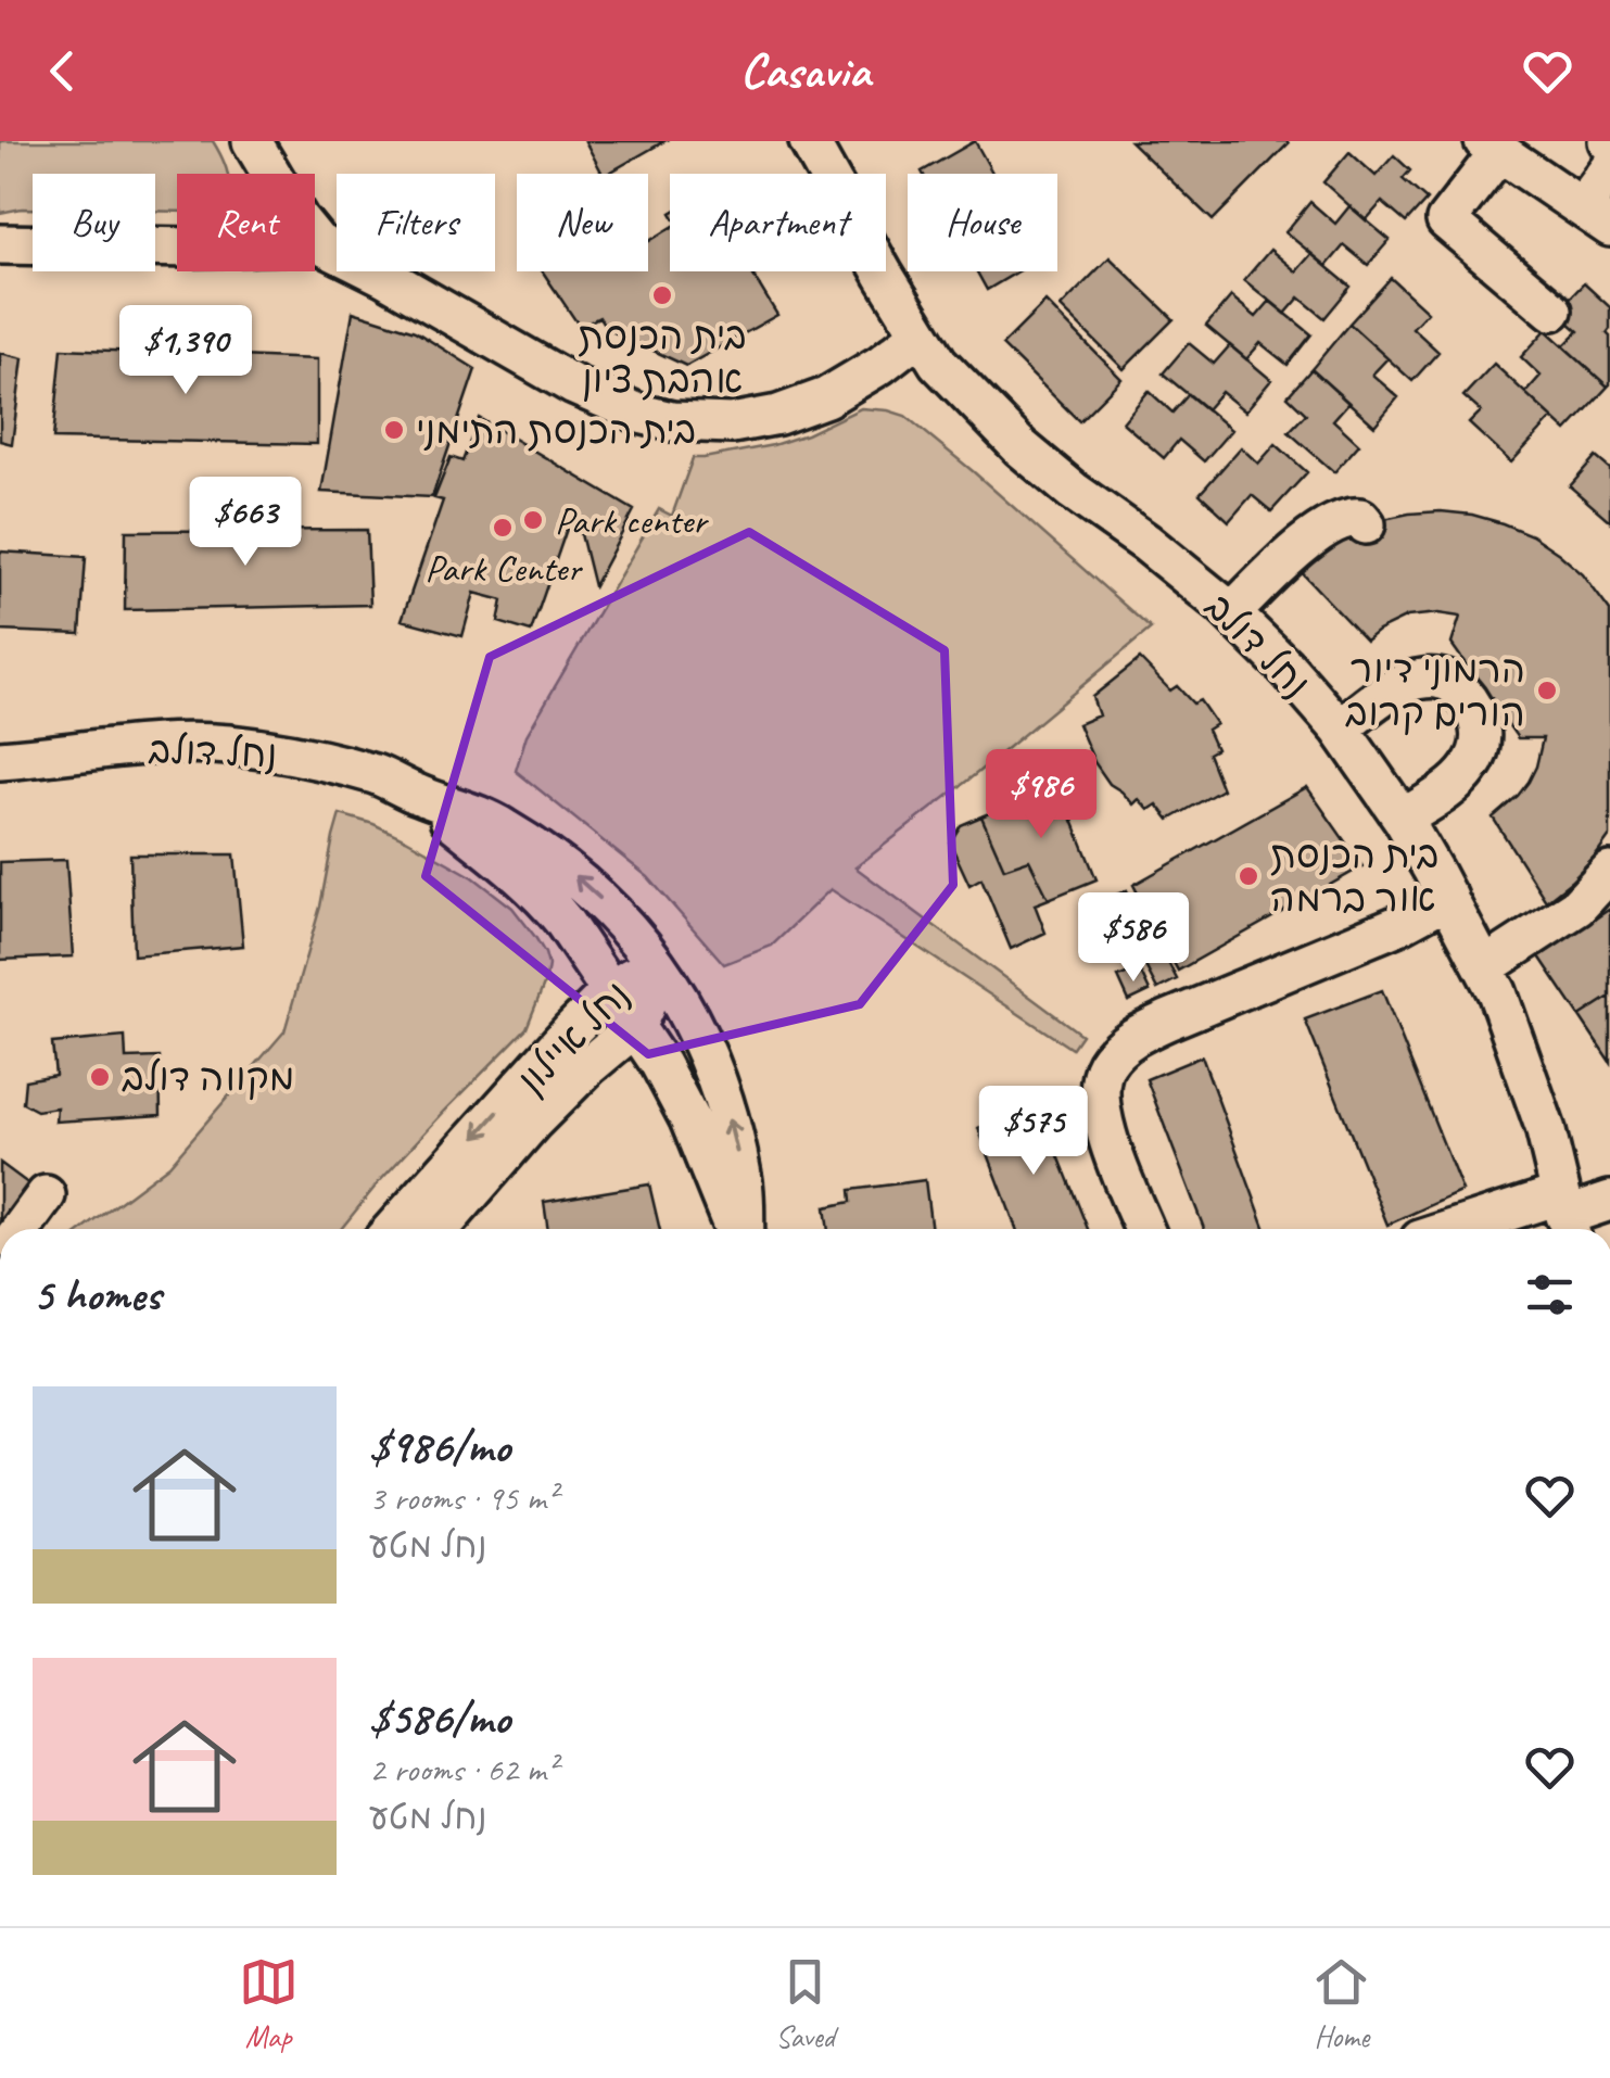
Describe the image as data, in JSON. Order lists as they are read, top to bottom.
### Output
{
  "streets": {
    "street": ["נחל דולב", "נחל איילון"]
  },
  "crossings": [
    ["נחל דולב", "נחל איילון"]
  ],
  "places": [
    "בית הכנסת אהבת ציון",
    "בית הכנסת התימני",
    "Park center",
    "Park Center",
    "הרמוני דיור הורים קרוב",
    "בית הכנסת אור ברמה",
    "מקווה דולב"
  ],
  "page": {
    "header": "Casavia",
    "chip": [
      "Buy",
      "Rent",
      "Filters",
      "New",
      "Apartment",
      "House"
    ],
    "price": [
      "$1,390",
      "$663",
      "$986",
      "$586",
      "$575"
    ],
    "heading": "5 homes",
    "list": [
      {
        "name": "$986/mo",
        "note": "3 rooms · 95 m² · נחל מטע"
      },
      {
        "name": "$586/mo",
        "note": "2 rooms · 62 m² · נחל מטע"
      }
    ],
    "tabs": ["Map", "Saved", "Home"]
  }
}
